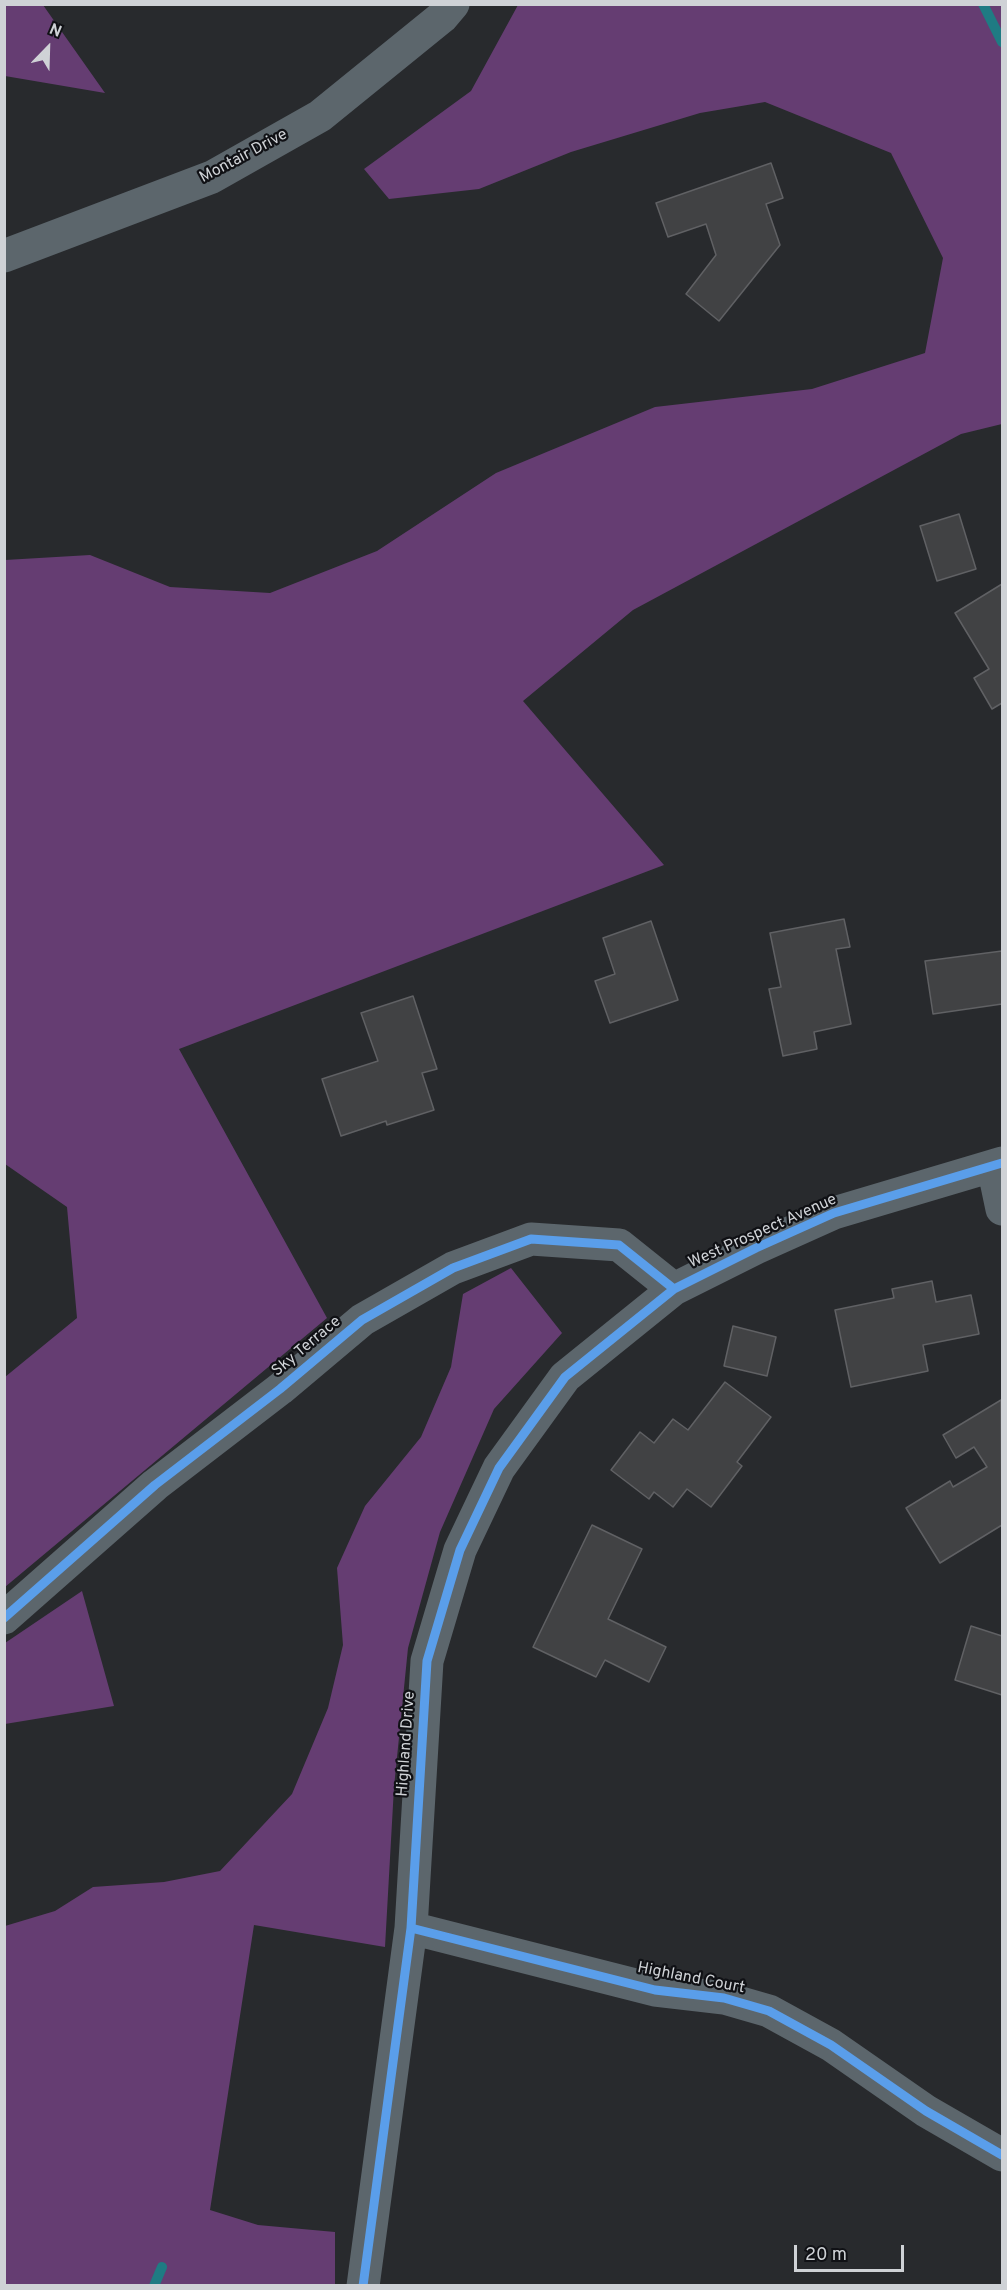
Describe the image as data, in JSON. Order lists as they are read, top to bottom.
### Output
{
  "streets": {
    "street": [
      "Montair Drive",
      "West Prospect Avenue",
      "Sky Terrace",
      "Highland Drive",
      "Highland Court"
    ]
  },
  "crossings": [
    ["West Prospect Avenue", "Sky Terrace"],
    ["West Prospect Avenue", "Highland Drive"],
    ["Sky Terrace", "Highland Drive"],
    ["Highland Drive", "Highland Court"]
  ],
  "scale_bar": "20 m",
  "north": "top right"
}
